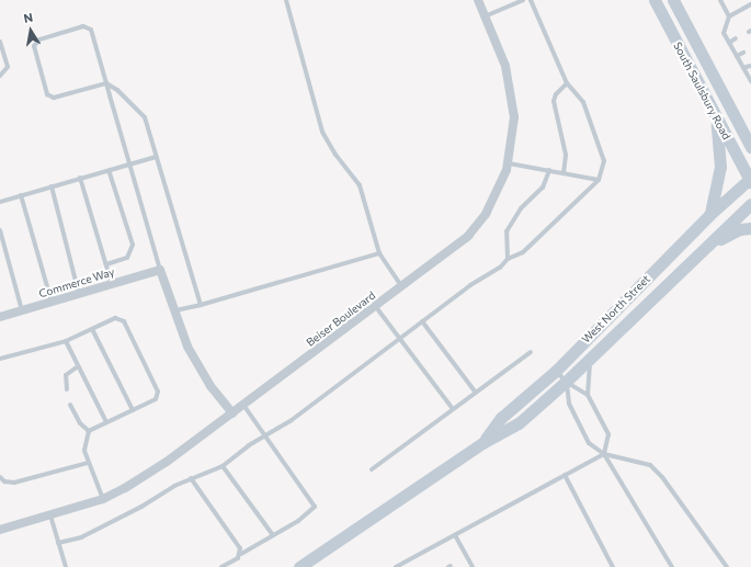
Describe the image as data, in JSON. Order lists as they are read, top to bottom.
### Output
{
  "streets": {
    "main road": ["South Saulsbury Road", "West North Street"],
    "street": ["Commerce Way", "Beiser Boulevard"]
  },
  "crossings": [
    ["South Saulsbury Road", "West North Street"]
  ],
  "north": "top"
}
